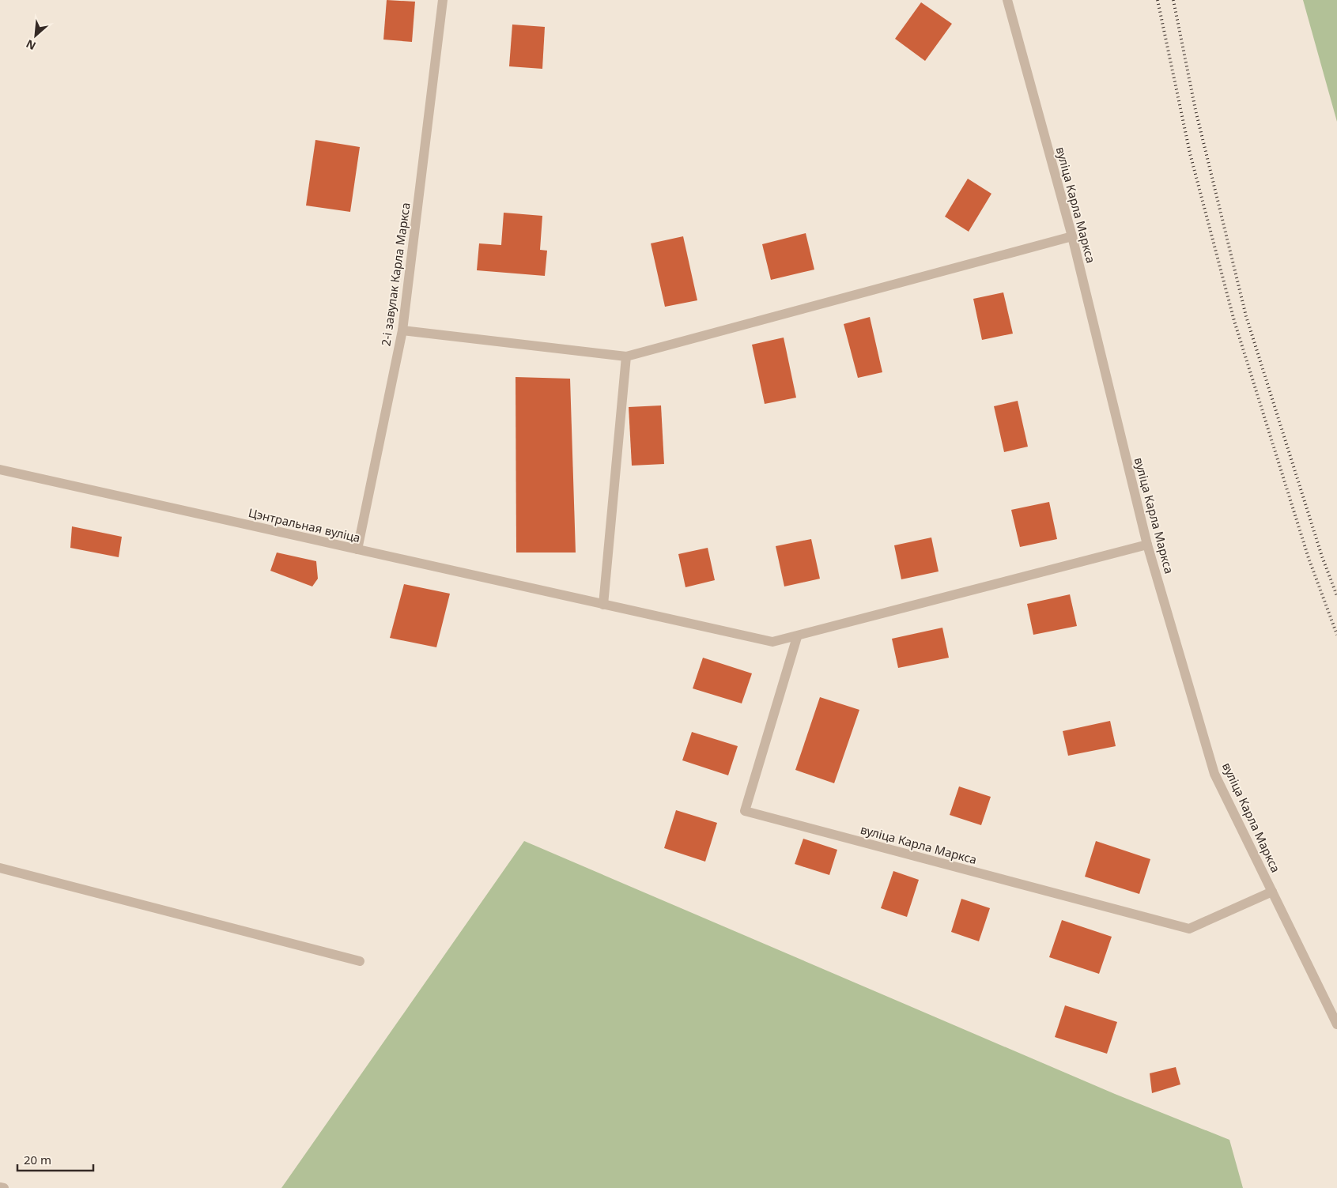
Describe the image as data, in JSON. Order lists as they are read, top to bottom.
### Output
{
  "streets": {
    "street": ["вуліца Карла Маркса", "2-і завулак Карла Маркса", "Цэнтральная вуліца"]
  },
  "crossings": [
    ["вуліца Карла Маркса", "Цэнтральная вуліца"],
    ["2-і завулак Карла Маркса", "Цэнтральная вуліца"]
  ],
  "scale_bar": "20 m",
  "north": "bottom left"
}
